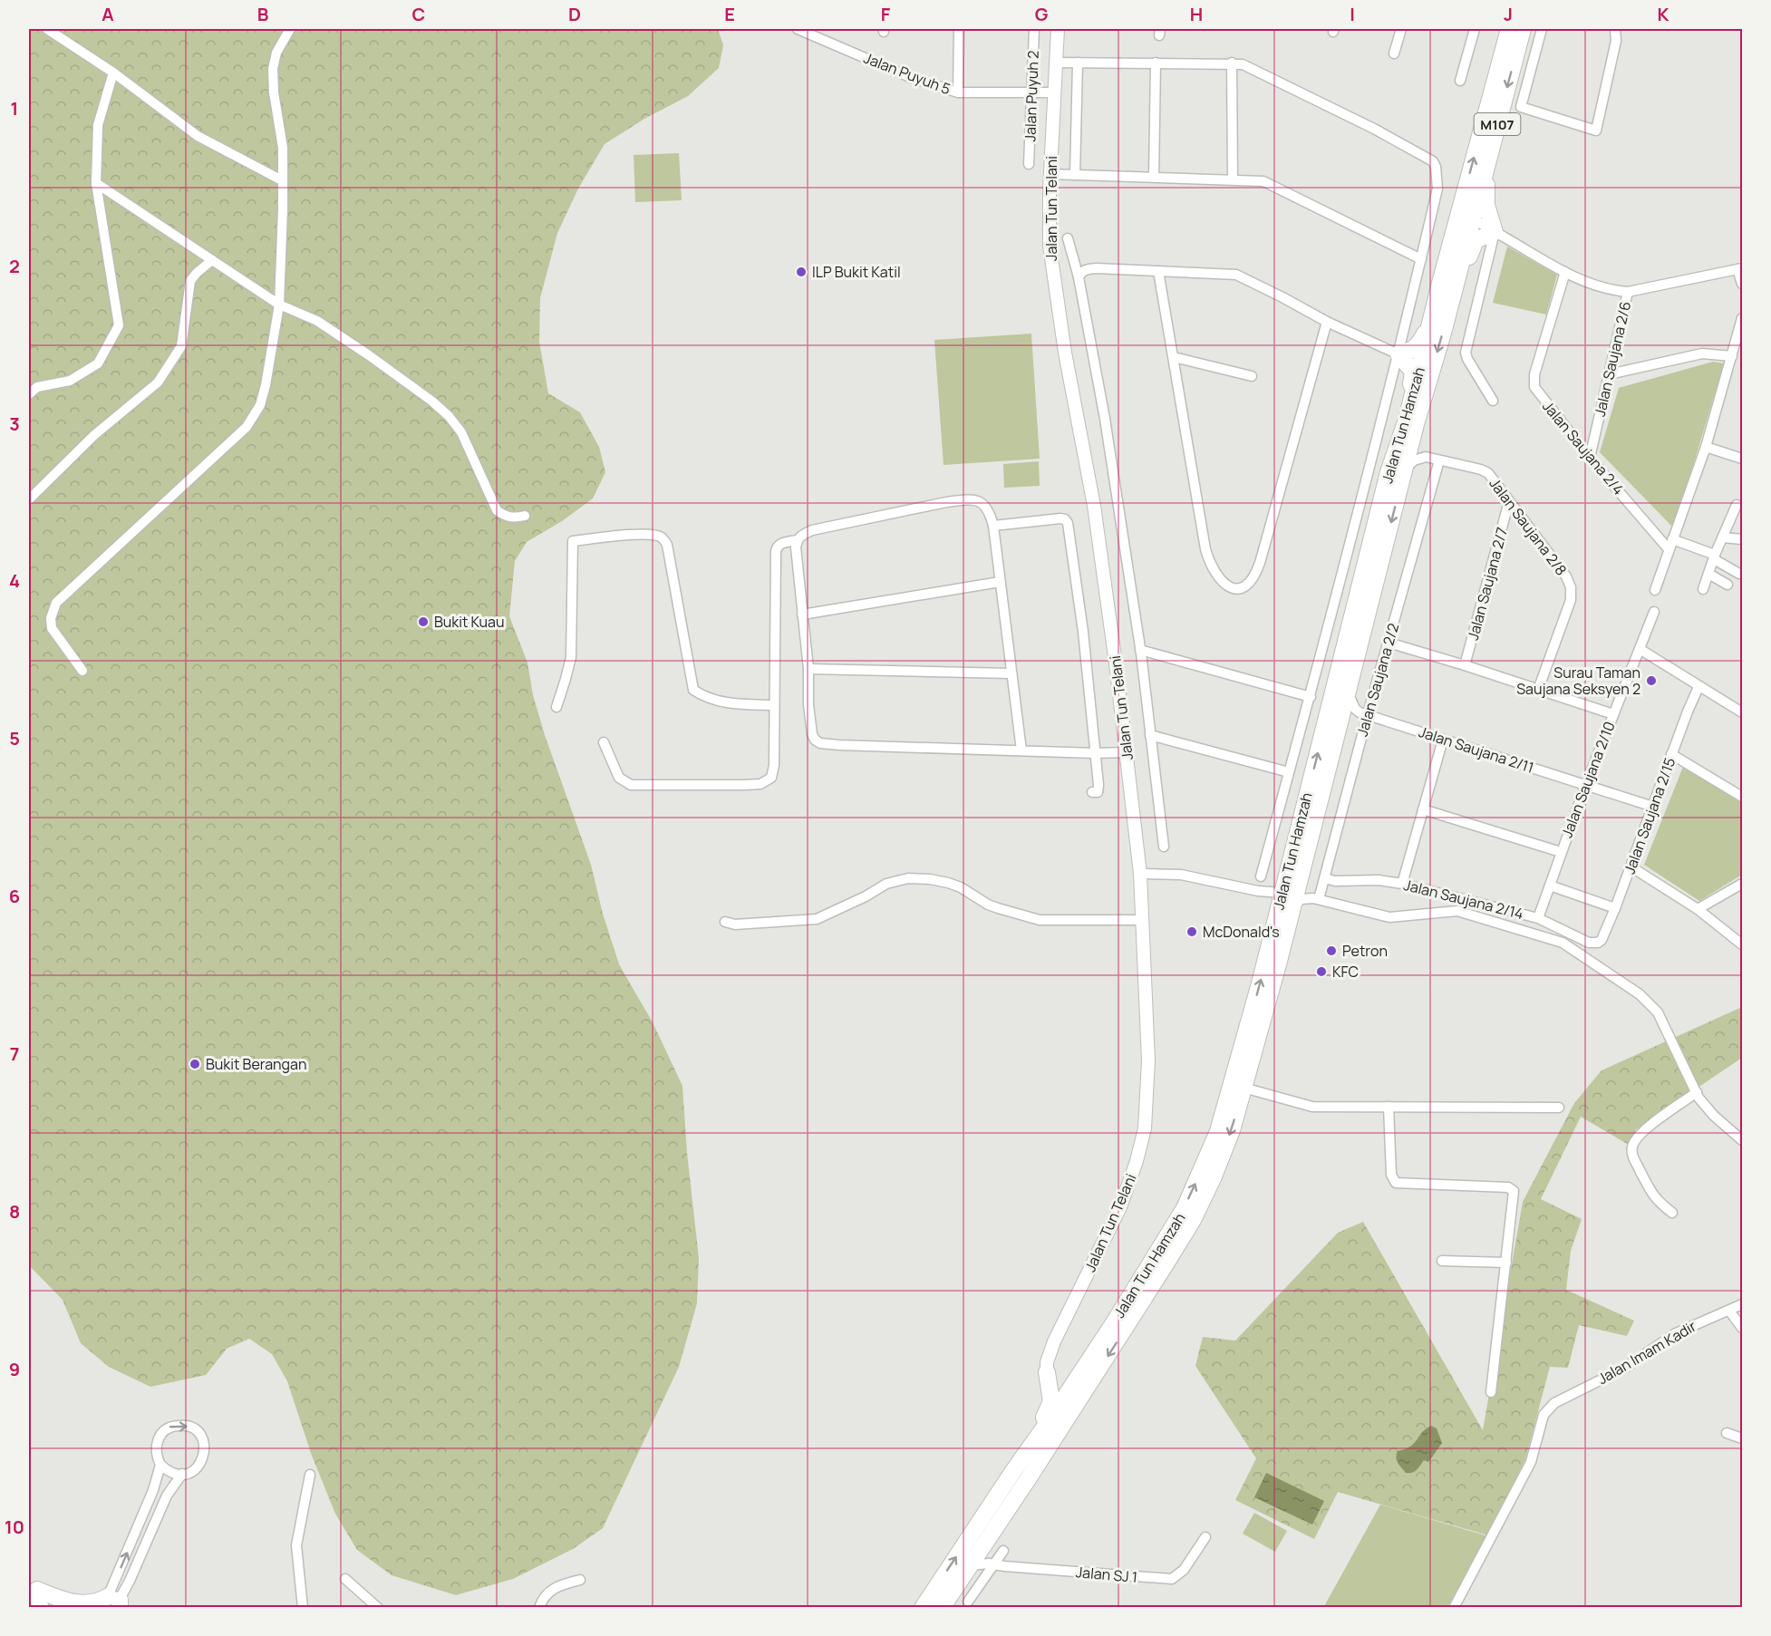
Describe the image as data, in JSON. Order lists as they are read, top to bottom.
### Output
{
  "streets": {
    "main road": ["M107", "Jalan Tun Hamzah"],
    "street": [
      "Jalan Puyuh 5",
      "Jalan Puyuh 2",
      "Jalan Tun Telani",
      "Jalan Saujana 2/6",
      "Jalan Saujana 2/4",
      "Jalan Saujana 2/8",
      "Jalan Saujana 2/7",
      "Jalan Saujana 2/2",
      "Jalan Saujana 2/11",
      "Jalan Saujana 2/10",
      "Jalan Saujana 2/15",
      "Jalan Saujana 2/14",
      "Jalan Imam Kadir",
      "Jalan SJ 1"
    ]
  },
  "crossings": [
    ["Jalan Puyuh 5", "Jalan Puyuh 2"],
    ["Jalan Puyuh 5", "Jalan Tun Telani"],
    ["Jalan Saujana 2/6", "Jalan Saujana 2/4"],
    ["Jalan Tun Hamzah", "Jalan SJ 1"],
    ["Jalan Saujana 2/8", "Jalan Saujana 2/7"],
    ["Jalan Saujana 2/8", "Jalan Saujana 2/2"],
    ["Jalan Saujana 2/2", "Jalan Saujana 2/11"],
    ["Jalan Saujana 2/2", "Jalan Saujana 2/14"],
    ["Jalan Saujana 2/11", "Jalan Saujana 2/10"],
    ["Jalan Saujana 2/11", "Jalan Saujana 2/15"],
    ["Jalan Saujana 2/10", "Jalan Saujana 2/14"],
    ["Jalan Saujana 2/15", "Jalan Saujana 2/14"]
  ],
  "places": [
    "ILP Bukit Katil",
    "Bukit Kuau",
    "Surau Taman Saujana Seksyen 2",
    "McDonald's",
    "Petron",
    "KFC",
    "Bukit Berangan"
  ],
  "grid": {
    "columns": [
      "A",
      "B",
      "C",
      "D",
      "E",
      "F",
      "G",
      "H",
      "I",
      "J",
      "K"
    ],
    "rows": [
      "1",
      "2",
      "3",
      "4",
      "5",
      "6",
      "7",
      "8",
      "9",
      "10"
    ]
  }
}
